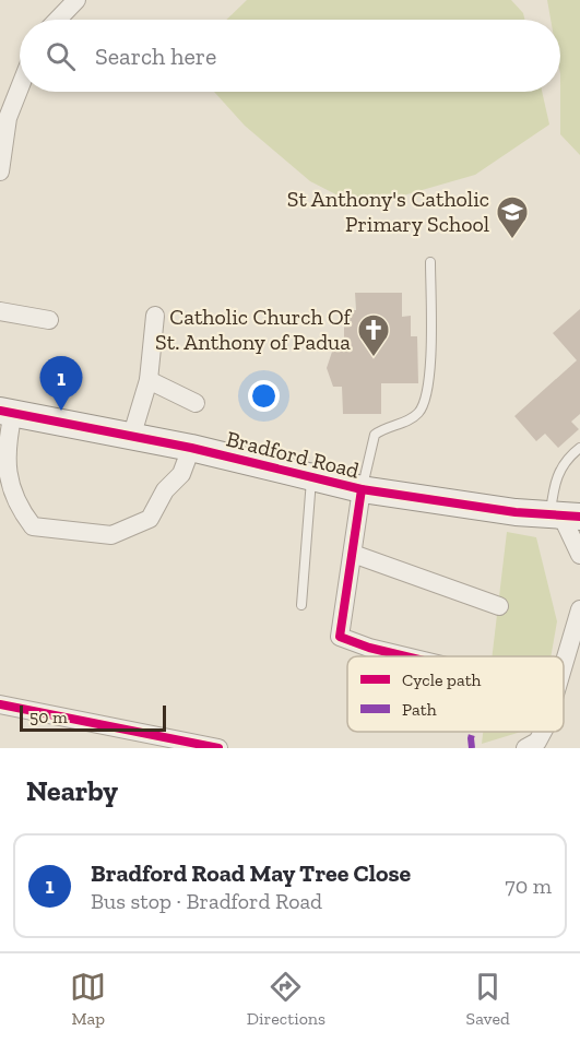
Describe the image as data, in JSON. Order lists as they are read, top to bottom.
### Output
{
  "streets": {
    "street": ["Bradford Road"]
  },
  "places": {
    "school or university": ["St Anthony's Catholic Primary School"],
    "church": ["Catholic Church Of St. Anthony of Padua"]
  },
  "legend": ["Cycle path", "Path"],
  "scale_bar": "50 m",
  "page": {
    "search": "Search here",
    "pins": "1",
    "scale": "50 m",
    "heading": "Nearby",
    "list": [
      {
        "mark": "1",
        "name": "Bradford Road May Tree Close",
        "note": "Bus stop · Bradford Road",
        "value": "70 m"
      }
    ],
    "nav": ["Map", "Directions", "Saved"]
  }
}
